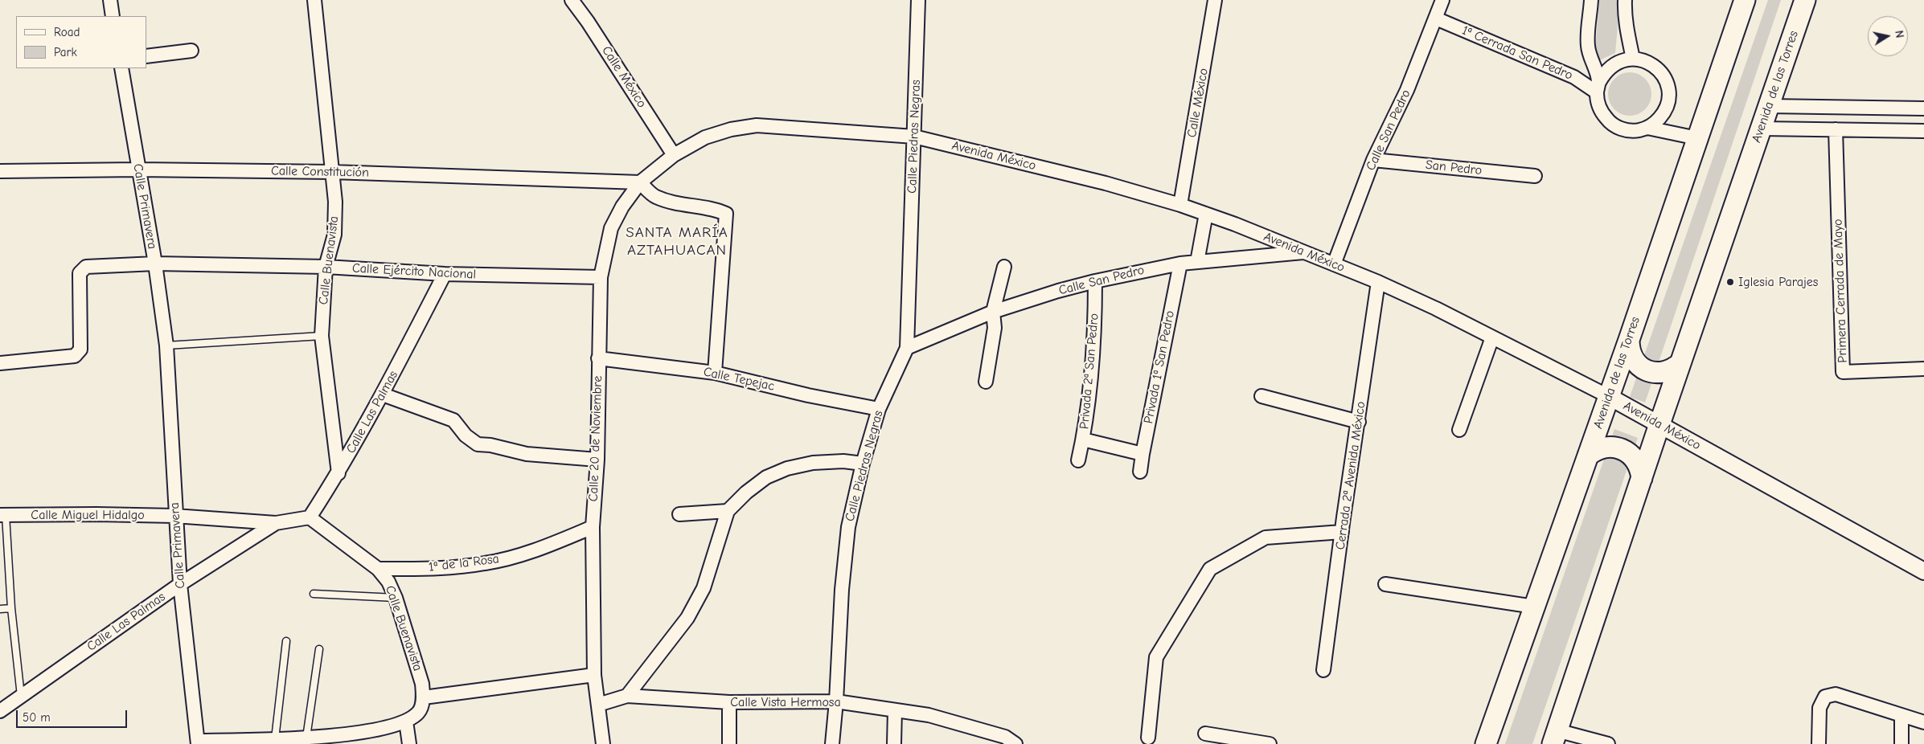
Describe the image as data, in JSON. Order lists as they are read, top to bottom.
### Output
{
  "streets": {
    "main road": ["Avenida de las Torres"],
    "street": [
      "1ª Cerrada San Pedro",
      "Calle México",
      "Calle San Pedro",
      "Calle Piedras Negras",
      "Avenida México",
      "San Pedro",
      "Calle Constitución",
      "Calle Primavera",
      "Calle Buenavista",
      "Calle Ejército Nacional",
      "Primera Cerrada de Mayo",
      "Privada 1ª San Pedro",
      "Privada 2ª San Pedro",
      "Calle Tepejac",
      "Calle Las Palmas",
      "Calle 20 de Noviembre",
      "Cerrada 2ª Avenida México",
      "Calle Miguel Hidalgo",
      "1ª de la Rosa",
      "Calle Vista Hermosa"
    ]
  },
  "crossings": [
    ["1ª Cerrada San Pedro", "Calle San Pedro"],
    ["Calle México", "Avenida México"],
    ["Avenida de las Torres", "Avenida México"],
    ["Calle San Pedro", "Calle Piedras Negras"],
    ["Calle San Pedro", "Avenida México"],
    ["Calle San Pedro", "San Pedro"],
    ["Calle San Pedro", "Privada 1ª San Pedro"],
    ["Calle San Pedro", "Privada 2ª San Pedro"],
    ["Calle Piedras Negras", "Avenida México"],
    ["Calle Piedras Negras", "Calle Tepejac"],
    ["Calle Piedras Negras", "Calle Vista Hermosa"],
    ["Avenida México", "Calle Constitución"],
    ["Avenida México", "Calle 20 de Noviembre"],
    ["Avenida México", "Cerrada 2ª Avenida México"],
    ["Calle Constitución", "Calle Primavera"],
    ["Calle Constitución", "Calle Buenavista"],
    ["Calle Constitución", "Calle 20 de Noviembre"],
    ["Calle Primavera", "Calle Ejército Nacional"],
    ["Calle Primavera", "Calle Las Palmas"],
    ["Calle Primavera", "Calle Miguel Hidalgo"],
    ["Calle Buenavista", "Calle Ejército Nacional"],
    ["Calle Buenavista", "Calle Las Palmas"],
    ["Calle Buenavista", "1ª de la Rosa"],
    ["Calle Ejército Nacional", "Calle Las Palmas"],
    ["Calle Ejército Nacional", "Calle 20 de Noviembre"],
    ["Calle Tepejac", "Calle 20 de Noviembre"],
    ["Calle Las Palmas", "Calle Miguel Hidalgo"],
    ["Calle 20 de Noviembre", "1ª de la Rosa"],
    ["Calle 20 de Noviembre", "Calle Vista Hermosa"]
  ],
  "districts": ["SANTA MARÍA AZTAHUACAN"],
  "places": ["Iglesia Parajes"],
  "legend": ["Road", "Park"],
  "scale_bar": "50 m",
  "north": "right"
}
